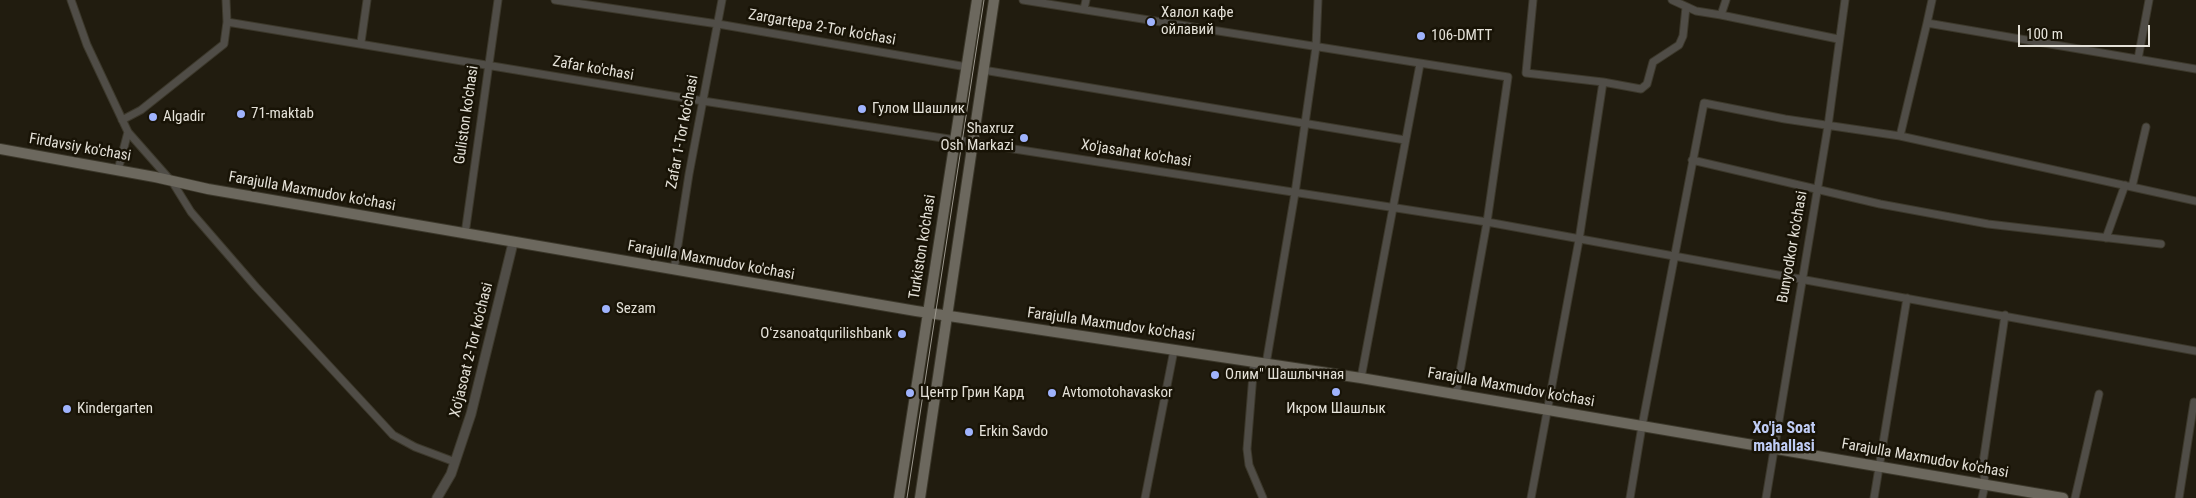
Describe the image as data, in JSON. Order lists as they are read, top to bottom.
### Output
{
  "streets": {
    "main road": ["Firdavsiy ko'chasi", "Farajulla Maxmudov ko'chasi", "Turkiston ko'chasi"],
    "street": [
      "Zargartepa 2-Tor ko'chasi",
      "Zafar ko'chasi",
      "Guliston ko'chasi",
      "Zafar 1-Tor ko'chasi",
      "Xo'jasahat ko'chasi",
      "Bunyodkor ko'chasi",
      "Xo'jasoat 2-Tor ko'chasi"
    ]
  },
  "crossings": [
    ["Zargartepa 2-Tor ko'chasi", "Zafar 1-Tor ko'chasi"],
    ["Zargartepa 2-Tor ko'chasi", "Turkiston ko'chasi"],
    ["Zafar ko'chasi", "Guliston ko'chasi"],
    ["Zafar ko'chasi", "Zafar 1-Tor ko'chasi"],
    ["Zafar ko'chasi", "Xo'jasahat ko'chasi"],
    ["Zafar ko'chasi", "Turkiston ko'chasi"],
    ["Guliston ko'chasi", "Farajulla Maxmudov ko'chasi"],
    ["Zafar 1-Tor ko'chasi", "Farajulla Maxmudov ko'chasi"],
    ["Firdavsiy ko'chasi", "Farajulla Maxmudov ko'chasi"],
    ["Xo'jasahat ko'chasi", "Turkiston ko'chasi"],
    ["Xo'jasahat ko'chasi", "Bunyodkor ko'chasi"],
    ["Farajulla Maxmudov ko'chasi", "Turkiston ko'chasi"],
    ["Farajulla Maxmudov ko'chasi", "Bunyodkor ko'chasi"],
    ["Farajulla Maxmudov ko'chasi", "Xo'jasoat 2-Tor ko'chasi"]
  ],
  "districts": ["Xo'ja Soat mahallasi"],
  "places": [
    "Халол кафе ойлавий",
    "106-DMTT",
    "Гулом Шашлик",
    "71-maktab",
    "Algadir",
    "Shaxruz Osh Markazi",
    "Sezam",
    "Oʻzsanoatqurilishbank",
    "Олим\" Шашлычная",
    "Икром Шашлык",
    "Центр Грин Кард",
    "Avtomotohavaskor",
    "Kindergarten",
    "Erkin Savdo"
  ],
  "scale_bar": "100 m"
}
